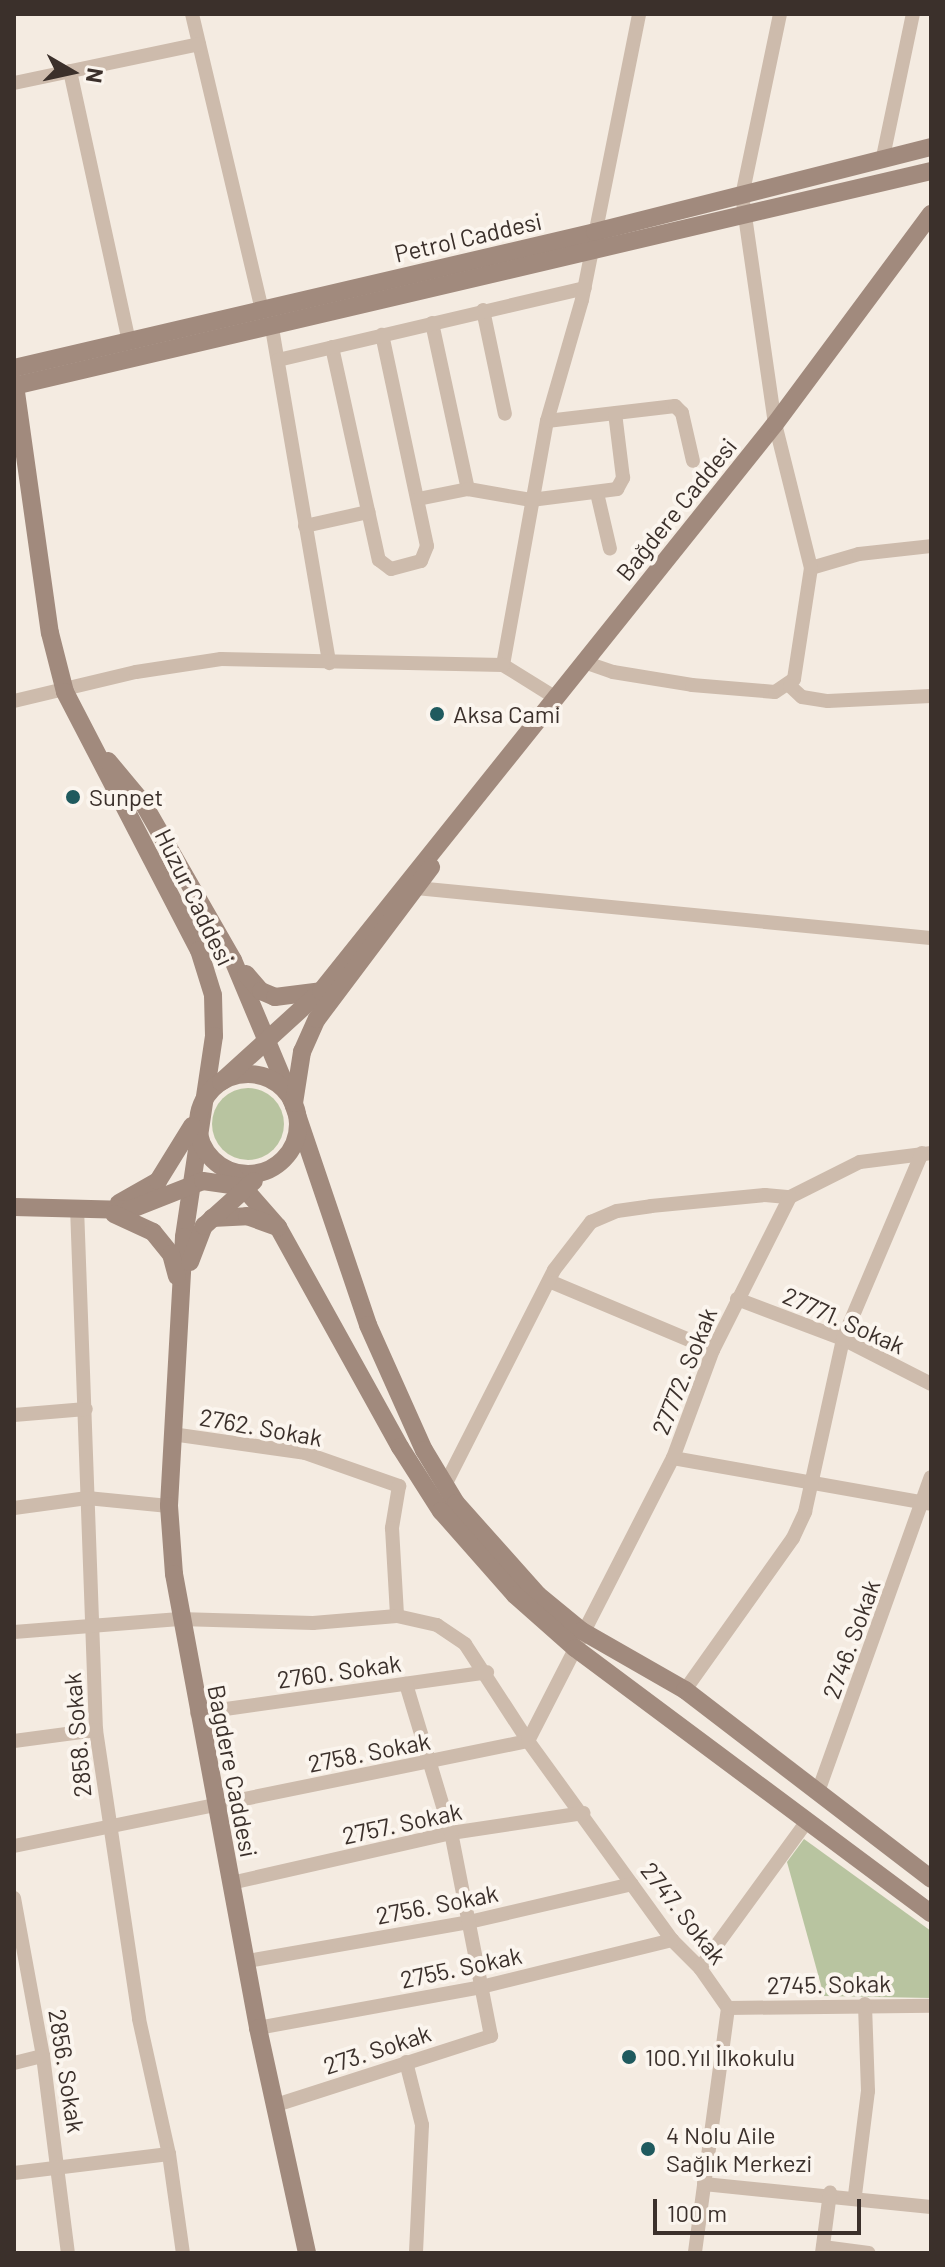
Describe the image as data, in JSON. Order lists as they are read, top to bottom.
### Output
{
  "streets": {
    "main road": [
      "Petrol Caddesi",
      "Bağdere Caddesi",
      "Huzur Caddesi",
      "Bagdere Caddesi"
    ],
    "street": [
      "27771. Sokak",
      "27772. Sokak",
      "2762. Sokak",
      "2746. Sokak",
      "2760. Sokak",
      "2858. Sokak",
      "2758. Sokak",
      "2757. Sokak",
      "2756. Sokak",
      "2747. Sokak",
      "2755. Sokak",
      "2745. Sokak",
      "273. Sokak",
      "2856. Sokak"
    ]
  },
  "crossings": [
    ["Bağdere Caddesi", "Huzur Caddesi"],
    ["27771. Sokak", "27772. Sokak"],
    ["27772. Sokak", "2746. Sokak"],
    ["2762. Sokak", "Bagdere Caddesi"],
    ["2760. Sokak", "2858. Sokak"],
    ["2760. Sokak", "Bagdere Caddesi"],
    ["2760. Sokak", "2747. Sokak"],
    ["2858. Sokak", "2758. Sokak"],
    ["2758. Sokak", "Bagdere Caddesi"],
    ["2758. Sokak", "2747. Sokak"],
    ["Bagdere Caddesi", "2757. Sokak"],
    ["Bagdere Caddesi", "2756. Sokak"],
    ["Bagdere Caddesi", "2755. Sokak"],
    ["Bagdere Caddesi", "273. Sokak"],
    ["2757. Sokak", "2747. Sokak"],
    ["2756. Sokak", "2747. Sokak"],
    ["2747. Sokak", "2755. Sokak"],
    ["2747. Sokak", "2745. Sokak"],
    ["2755. Sokak", "273. Sokak"]
  ],
  "places": [
    "Aksa Cami",
    "Sunpet",
    "100.Yıl İlkokulu",
    "4 Nolu Aile Sağlık Merkezi"
  ],
  "scale_bar": "100 m",
  "north": "right"
}
